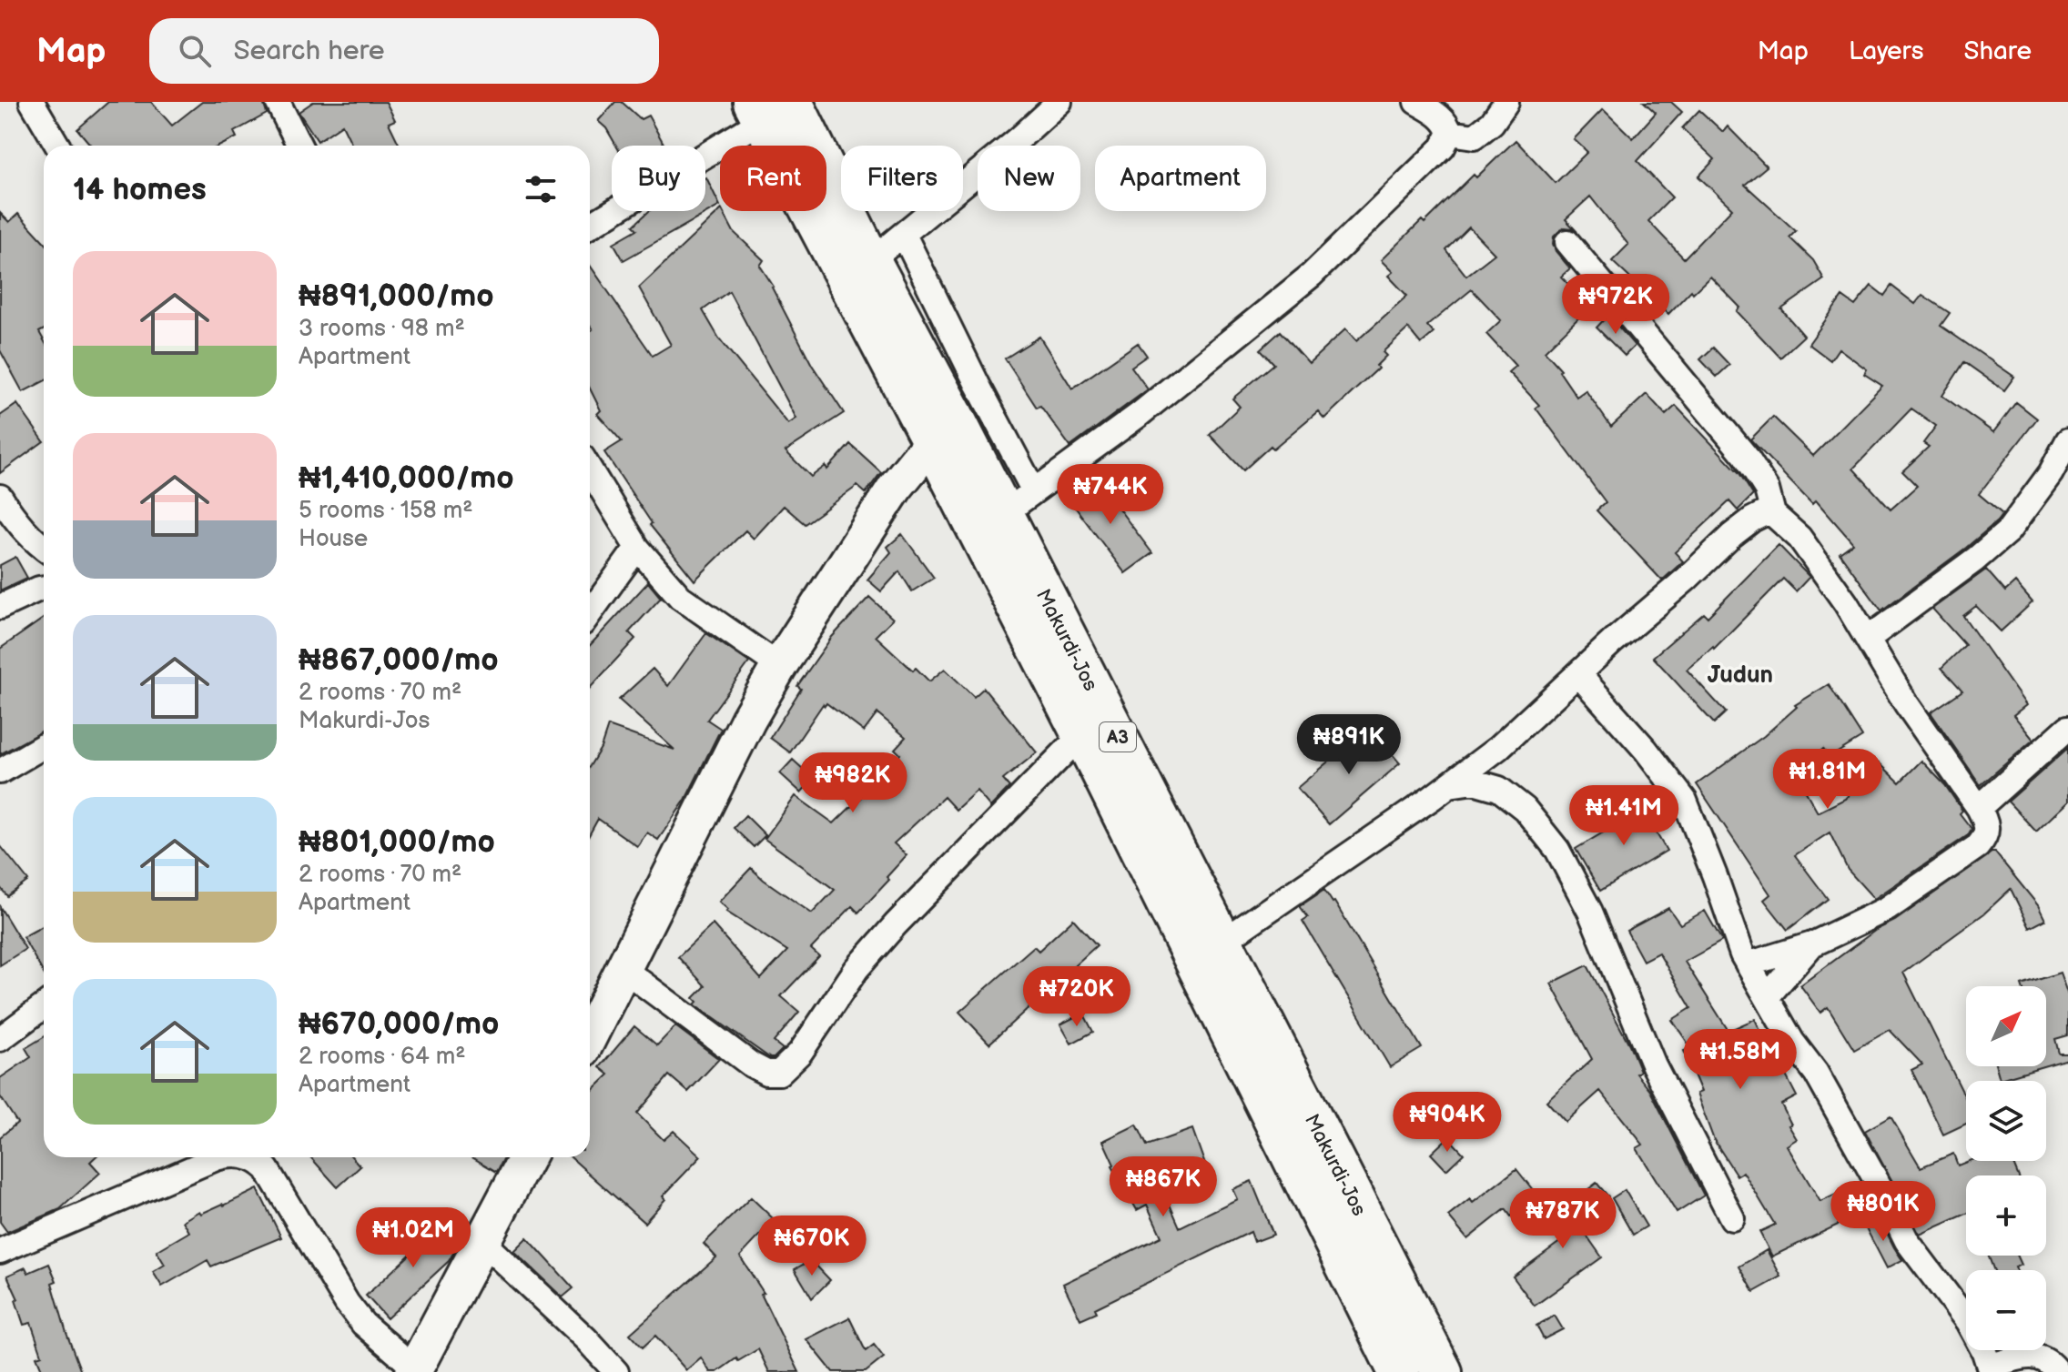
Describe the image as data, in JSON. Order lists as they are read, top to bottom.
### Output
{
  "streets": {
    "highway": ["Makurdi-Jos", "A3"]
  },
  "districts": ["Judun"],
  "north": "top right",
  "page": {
    "header": "Map",
    "search": "Search here",
    "nav": ["Map", "Layers", "Share"],
    "chip": [
      "Buy",
      "Rent",
      "Filters",
      "New",
      "Apartment"
    ],
    "heading": "14 homes",
    "list": [
      {
        "name": "₦891,000/mo",
        "note": "3 rooms · 98 m² · Apartment"
      },
      {
        "name": "₦1,410,000/mo",
        "note": "5 rooms · 158 m² · House"
      },
      {
        "name": "₦867,000/mo",
        "note": "2 rooms · 70 m² · Makurdi-Jos"
      },
      {
        "name": "₦801,000/mo",
        "note": "2 rooms · 70 m² · Apartment"
      },
      {
        "name": "₦670,000/mo",
        "note": "2 rooms · 64 m² · Apartment"
      }
    ],
    "price": [
      "₦972K",
      "₦744K",
      "₦891K",
      "₦1.81M",
      "₦982K",
      "₦1.41M",
      "₦720K",
      "₦1.58M",
      "₦904K",
      "₦867K",
      "₦801K",
      "₦787K",
      "₦1.02M",
      "₦670K"
    ],
    "map_buttons": ["+", "−"]
  }
}
